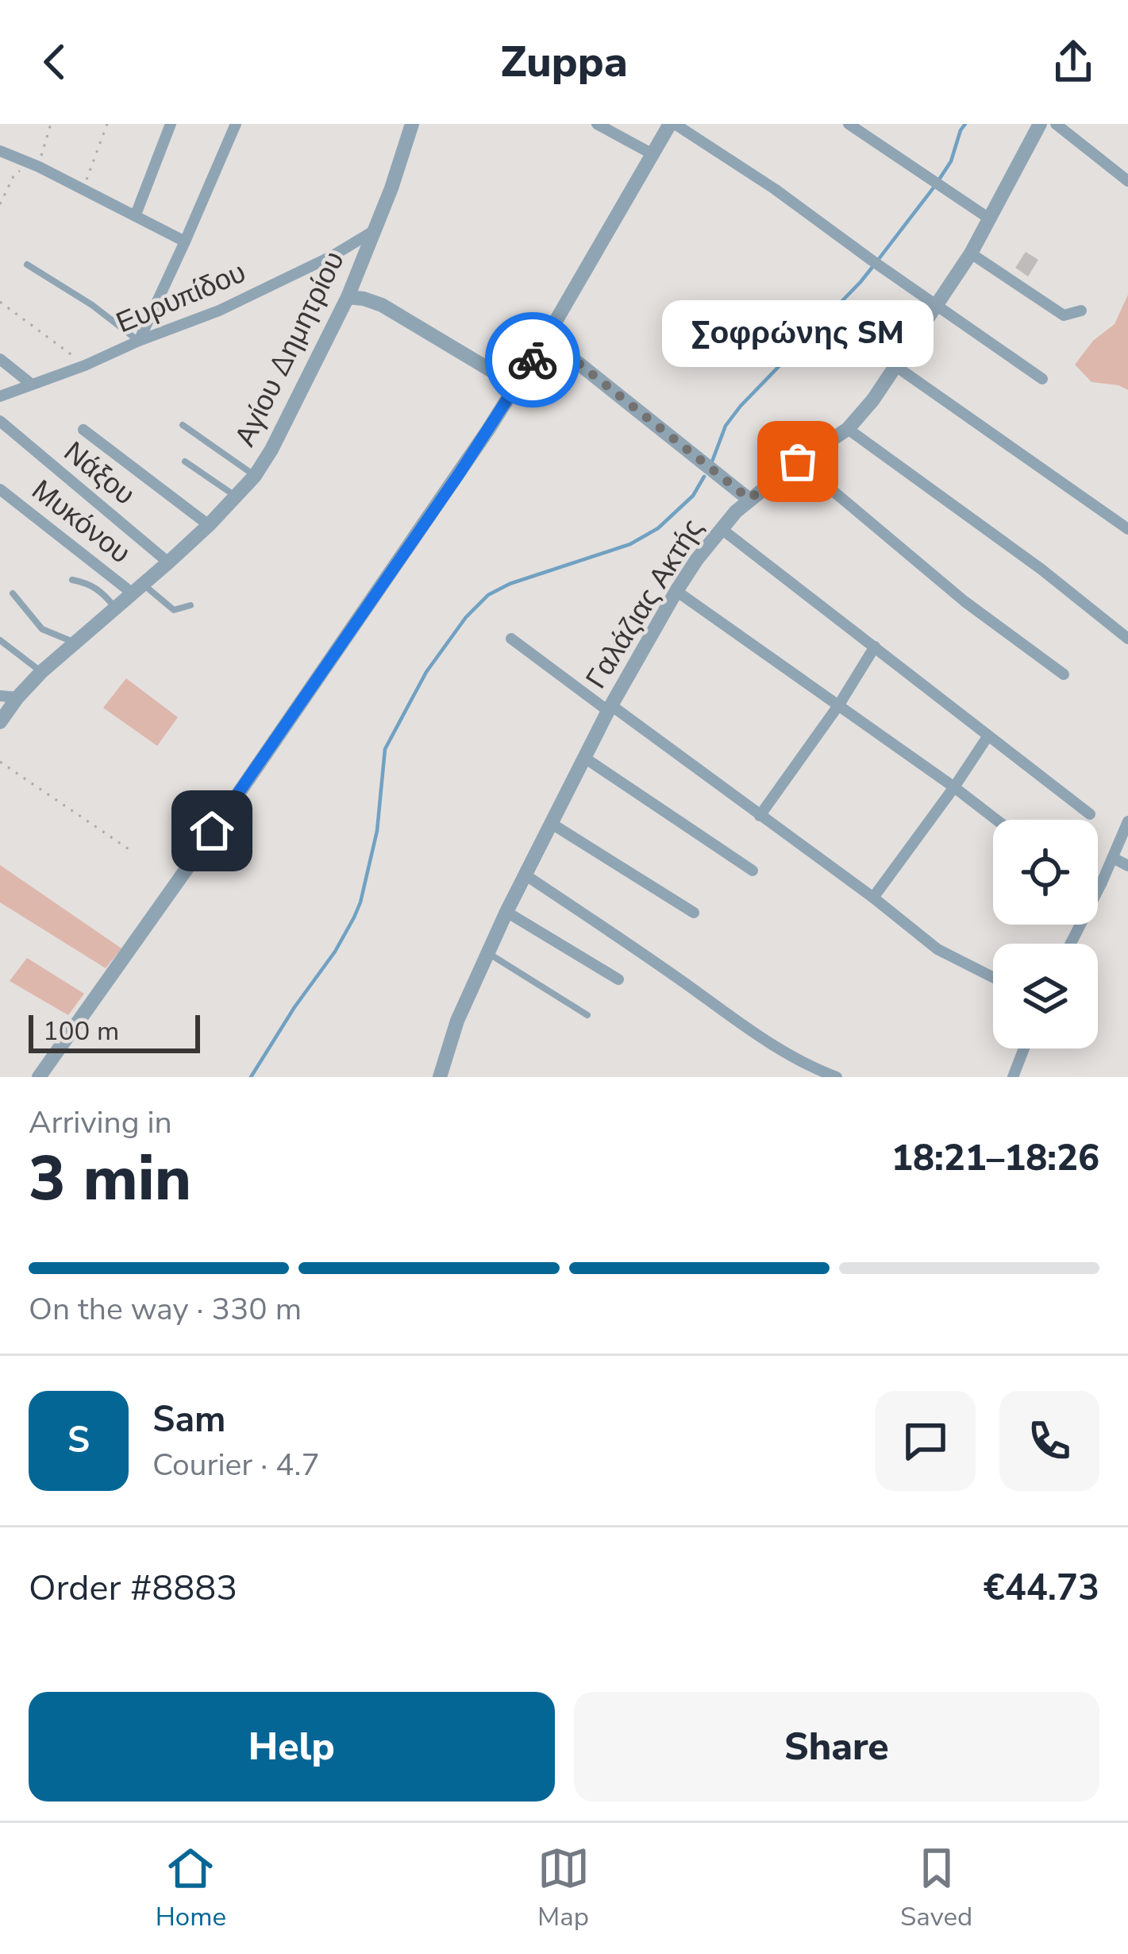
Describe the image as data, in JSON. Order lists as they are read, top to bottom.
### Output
{
  "streets": {
    "street": [
      "Ευρυπίδου",
      "Αγίου Δημητρίου",
      "Νάξου",
      "Μυκόνου",
      "Γαλάζιας Ακτής"
    ]
  },
  "crossings": [
    ["Ευρυπίδου", "Αγίου Δημητρίου"],
    ["Αγίου Δημητρίου", "Νάξου"],
    ["Αγίου Δημητρίου", "Μυκόνου"]
  ],
  "places": ["Σοφρώνης SM"],
  "scale_bar": "100 m",
  "page": {
    "header": "Zuppa",
    "bubble": "Σοφρώνης SM",
    "scale": "100 m",
    "heading": ["3 min", "Arriving in", "18:21–18:26"],
    "panel": [
      "Sam",
      "Courier · 4.7",
      "Order #8883",
      "€44.73"
    ],
    "bar": "On the way · 330 m",
    "round": "S",
    "buttons": ["Help", "Share"],
    "tabs": ["Home", "Map", "Saved"]
  }
}
